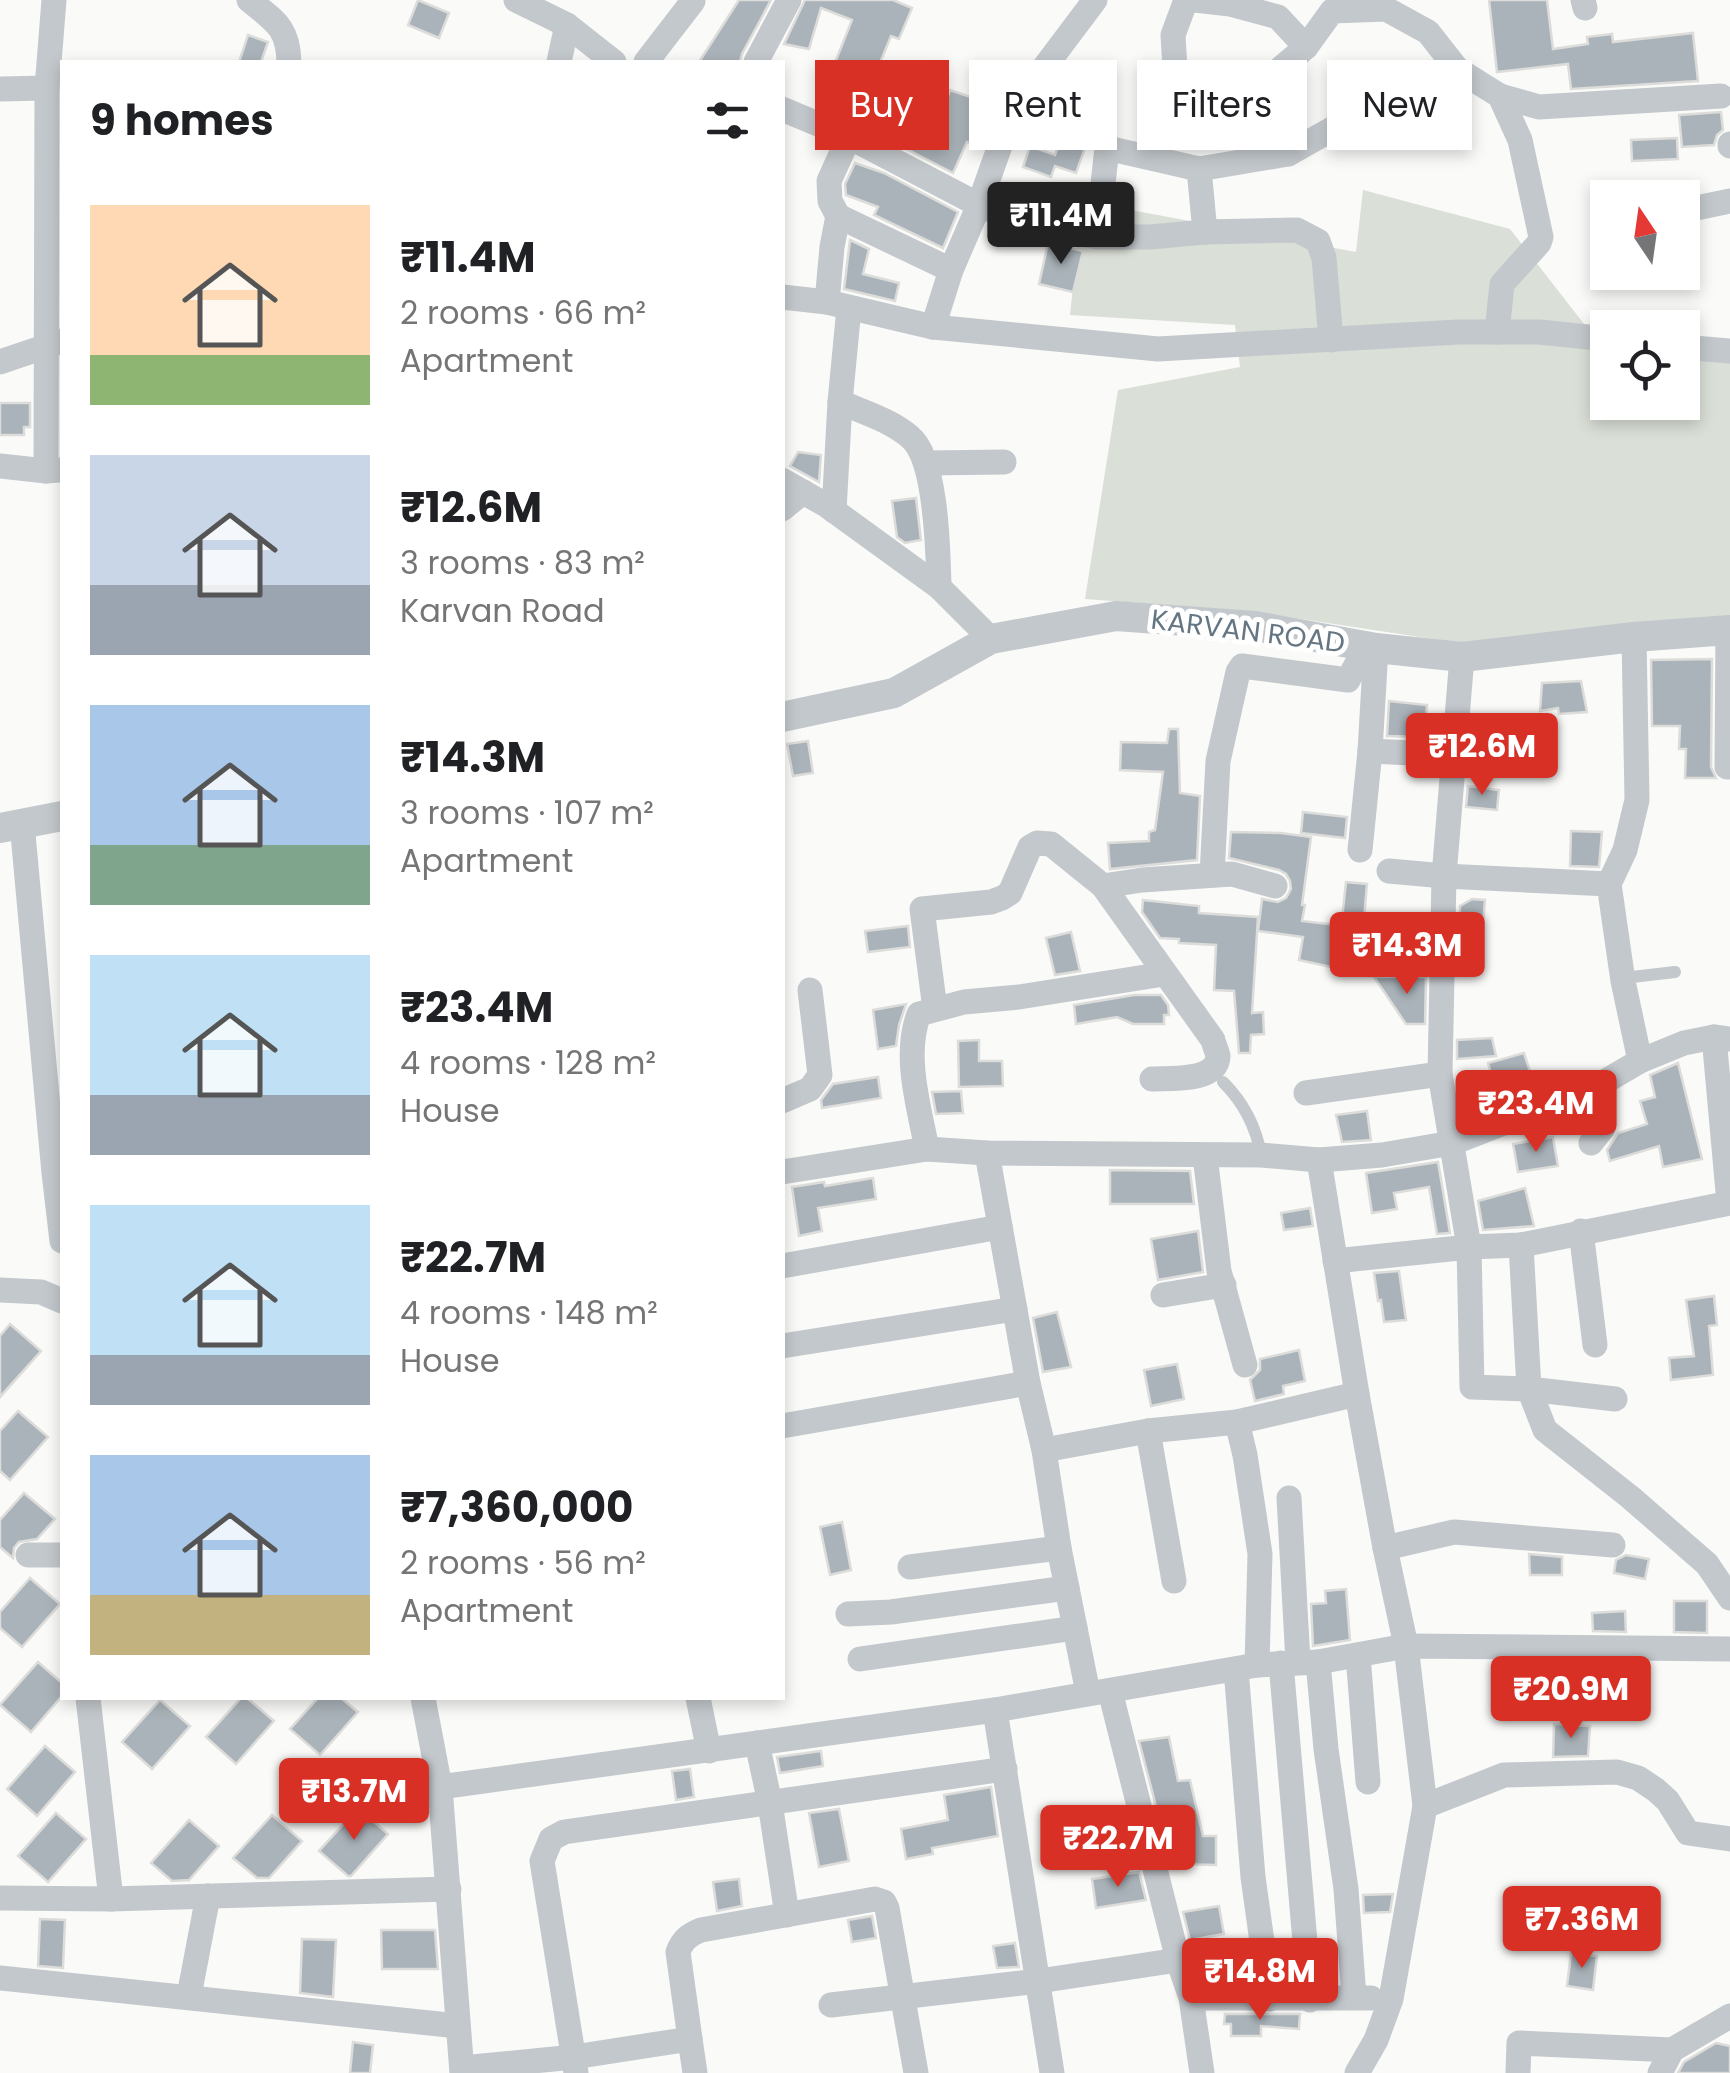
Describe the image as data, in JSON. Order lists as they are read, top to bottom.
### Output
{
  "streets": {
    "street": ["KARVAN ROAD"]
  },
  "north": "top",
  "page": {
    "chip": [
      "Buy",
      "Rent",
      "Filters",
      "New"
    ],
    "heading": "9 homes",
    "list": [
      {
        "name": "₹11.4M",
        "note": "2 rooms · 66 m² · Apartment"
      },
      {
        "name": "₹12.6M",
        "note": "3 rooms · 83 m² · Karvan Road"
      },
      {
        "name": "₹14.3M",
        "note": "3 rooms · 107 m² · Apartment"
      },
      {
        "name": "₹23.4M",
        "note": "4 rooms · 128 m² · House"
      },
      {
        "name": "₹22.7M",
        "note": "4 rooms · 148 m² · House"
      },
      {
        "name": "₹7,360,000",
        "note": "2 rooms · 56 m² · Apartment"
      }
    ],
    "price": [
      "₹11.4M",
      "₹12.6M",
      "₹14.3M",
      "₹23.4M",
      "₹20.9M",
      "₹13.7M",
      "₹22.7M",
      "₹7.36M",
      "₹14.8M"
    ]
  }
}
